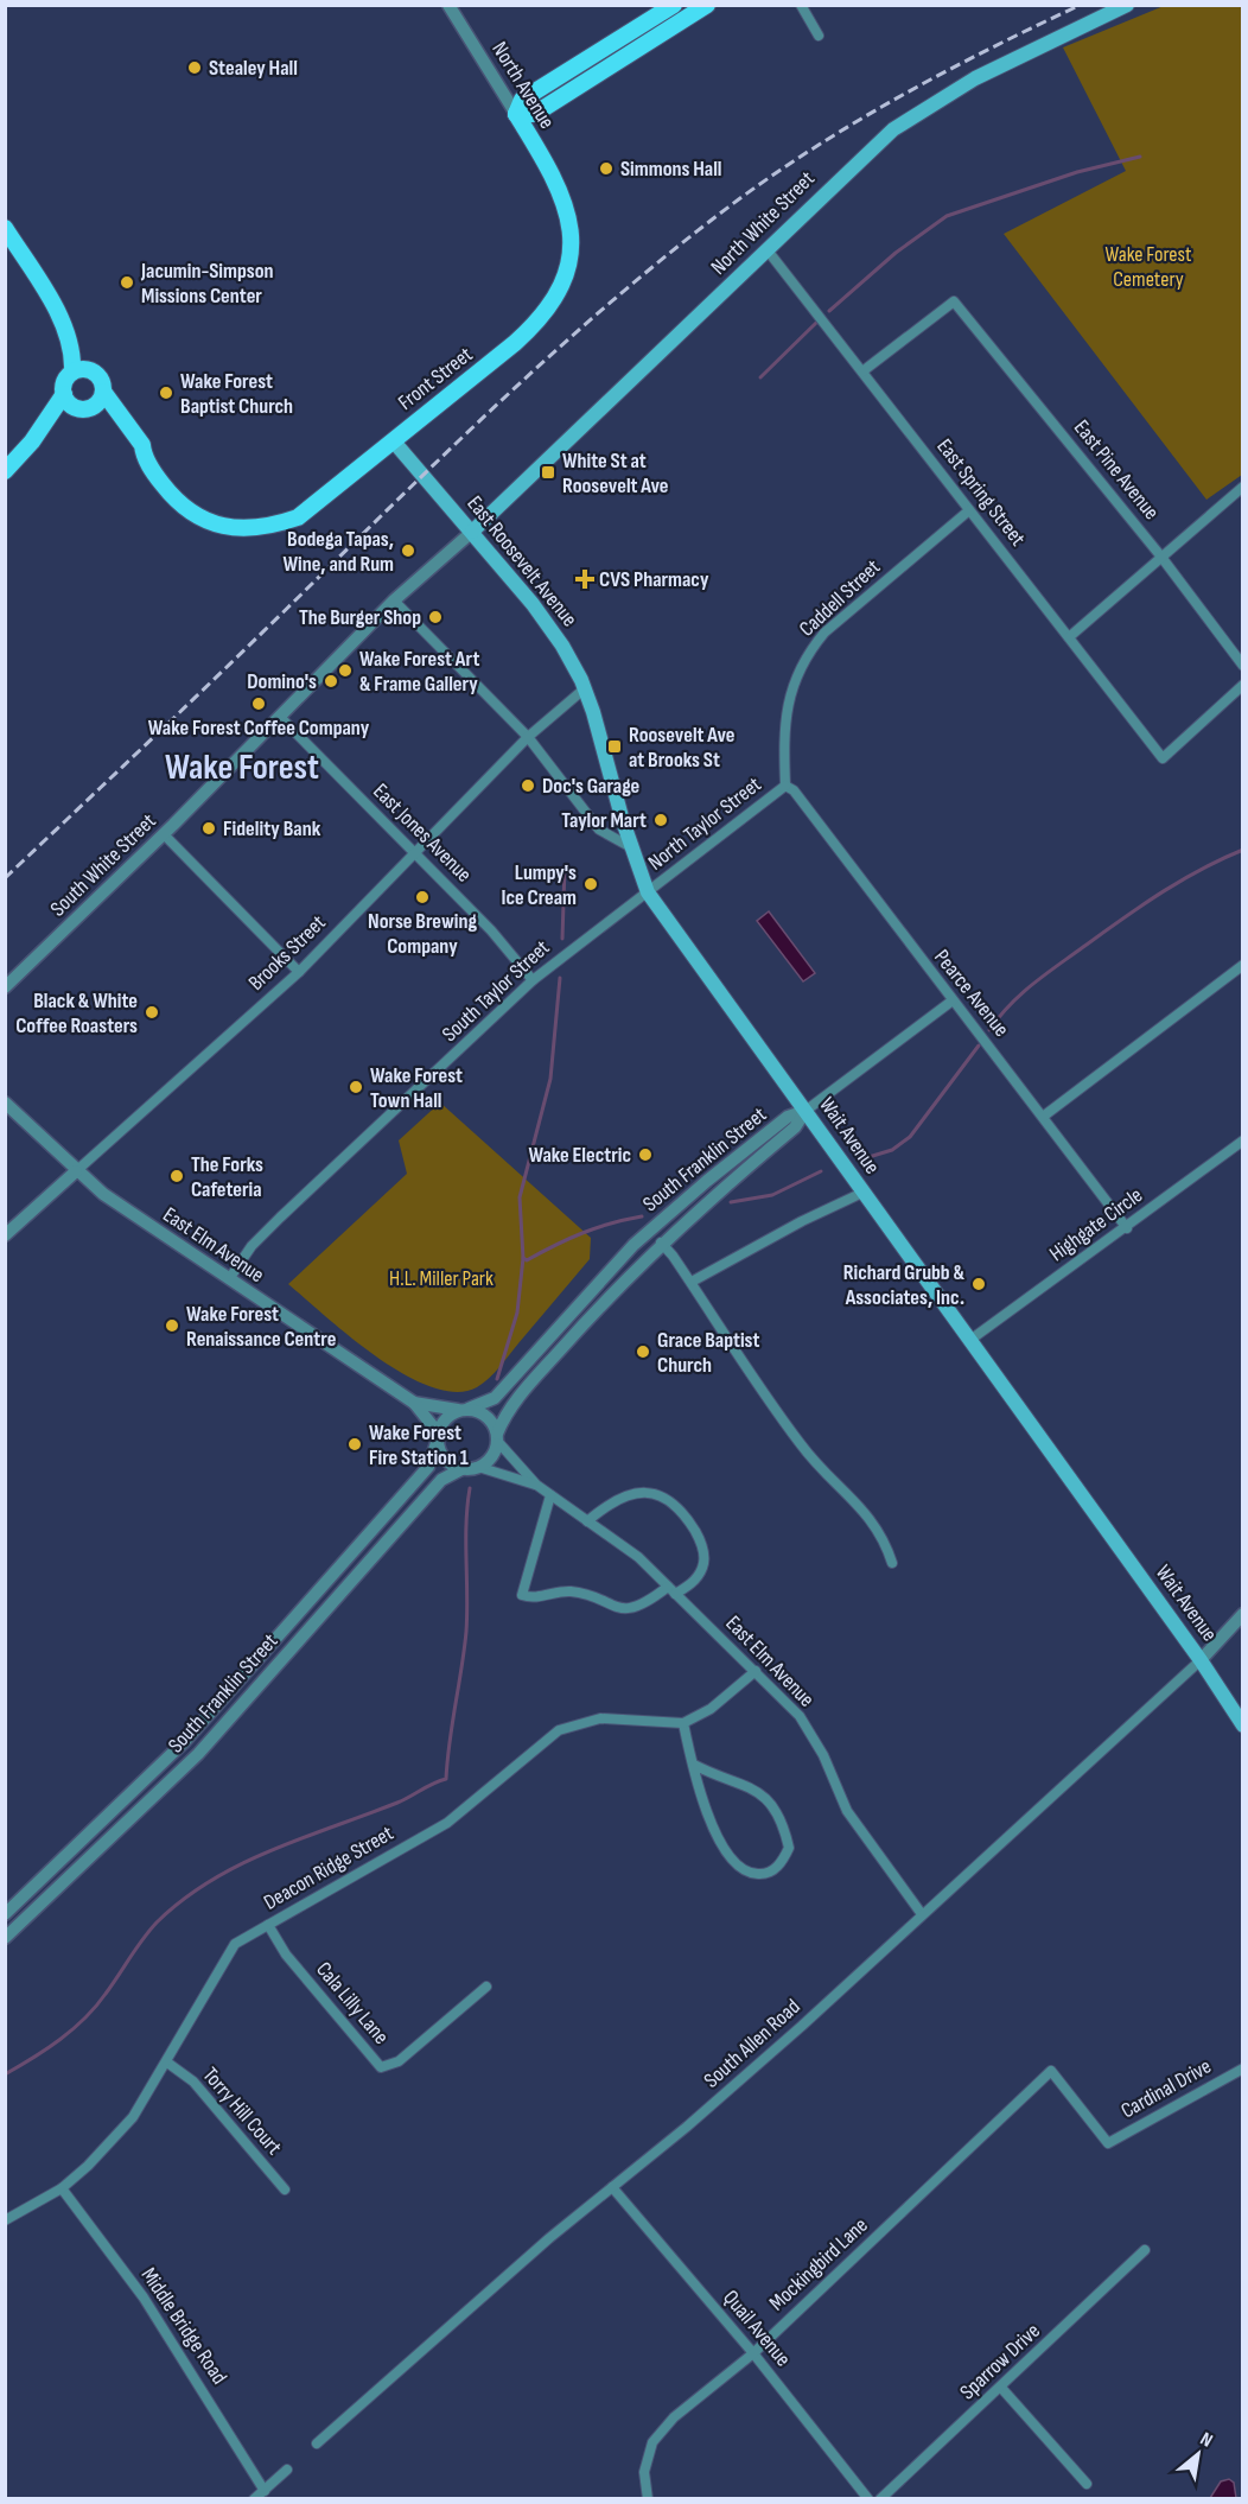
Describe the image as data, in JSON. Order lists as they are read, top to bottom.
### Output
{
  "streets": {
    "main road": [
      "North Avenue",
      "North White Street",
      "Front Street",
      "East Roosevelt Avenue",
      "Wait Avenue"
    ],
    "street": [
      "East Pine Avenue",
      "East Spring Street",
      "Caddell Street",
      "North Taylor Street",
      "East Jones Avenue",
      "South White Street",
      "Brooks Street",
      "South Taylor Street",
      "Pearce Avenue",
      "South Franklin Street",
      "Highgate Circle",
      "East Elm Avenue",
      "Deacon Ridge Street",
      "Cala Lilly Lane",
      "South Allen Road",
      "Cardinal Drive",
      "Torry Hill Court",
      "Mockingbird Lane",
      "Middle Bridge Road",
      "Quail Avenue",
      "Sparrow Drive"
    ]
  },
  "crossings": [
    ["North Avenue", "Front Street"],
    ["North White Street", "East Spring Street"],
    ["North White Street", "East Roosevelt Avenue"],
    ["North White Street", "South White Street"],
    ["Front Street", "East Roosevelt Avenue"],
    ["East Pine Avenue", "East Spring Street"],
    ["East Spring Street", "Caddell Street"],
    ["East Roosevelt Avenue", "South White Street"],
    ["East Roosevelt Avenue", "Brooks Street"],
    ["East Roosevelt Avenue", "Wait Avenue"],
    ["Caddell Street", "North Taylor Street"],
    ["Caddell Street", "Pearce Avenue"],
    ["North Taylor Street", "South Taylor Street"],
    ["North Taylor Street", "Pearce Avenue"],
    ["North Taylor Street", "Wait Avenue"],
    ["East Jones Avenue", "South White Street"],
    ["East Jones Avenue", "Brooks Street"],
    ["East Jones Avenue", "South Taylor Street"],
    ["Brooks Street", "East Elm Avenue"],
    ["South Taylor Street", "Wait Avenue"],
    ["South Taylor Street", "East Elm Avenue"],
    ["Pearce Avenue", "Highgate Circle"],
    ["Wait Avenue", "South Franklin Street"],
    ["Wait Avenue", "Highgate Circle"],
    ["Wait Avenue", "South Allen Road"],
    ["South Franklin Street", "East Elm Avenue"],
    ["East Elm Avenue", "South Allen Road"],
    ["Deacon Ridge Street", "Cala Lilly Lane"],
    ["Deacon Ridge Street", "Torry Hill Court"],
    ["Deacon Ridge Street", "Middle Bridge Road"],
    ["South Allen Road", "Quail Avenue"],
    ["Cardinal Drive", "Mockingbird Lane"],
    ["Mockingbird Lane", "Quail Avenue"]
  ],
  "districts": ["Wake Forest"],
  "parks": ["Wake Forest Cemetery", "H.L. Miller Park"],
  "places": {
    "other": [
      "Stealey Hall",
      "Simmons Hall",
      "Jacumin-Simpson Missions Center",
      "Wake Forest Baptist Church",
      "Bodega Tapas, Wine, and Rum",
      "The Burger Shop",
      "Wake Forest Art & Frame Gallery",
      "Domino's",
      "Wake Forest Coffee Company",
      "Doc's Garage",
      "Taylor Mart",
      "Fidelity Bank",
      "Lumpy's Ice Cream",
      "Norse Brewing Company",
      "Black & White Coffee Roasters",
      "Wake Forest Town Hall",
      "Wake Electric",
      "The Forks Cafeteria",
      "Richard Grubb & Associates, Inc.",
      "Wake Forest Renaissance Centre",
      "Grace Baptist Church",
      "Wake Forest Fire Station 1"
    ],
    "transit": ["White St at Roosevelt Ave", "Roosevelt Ave at Brooks St"],
    "health": ["CVS Pharmacy"]
  },
  "north": "top right"
}
